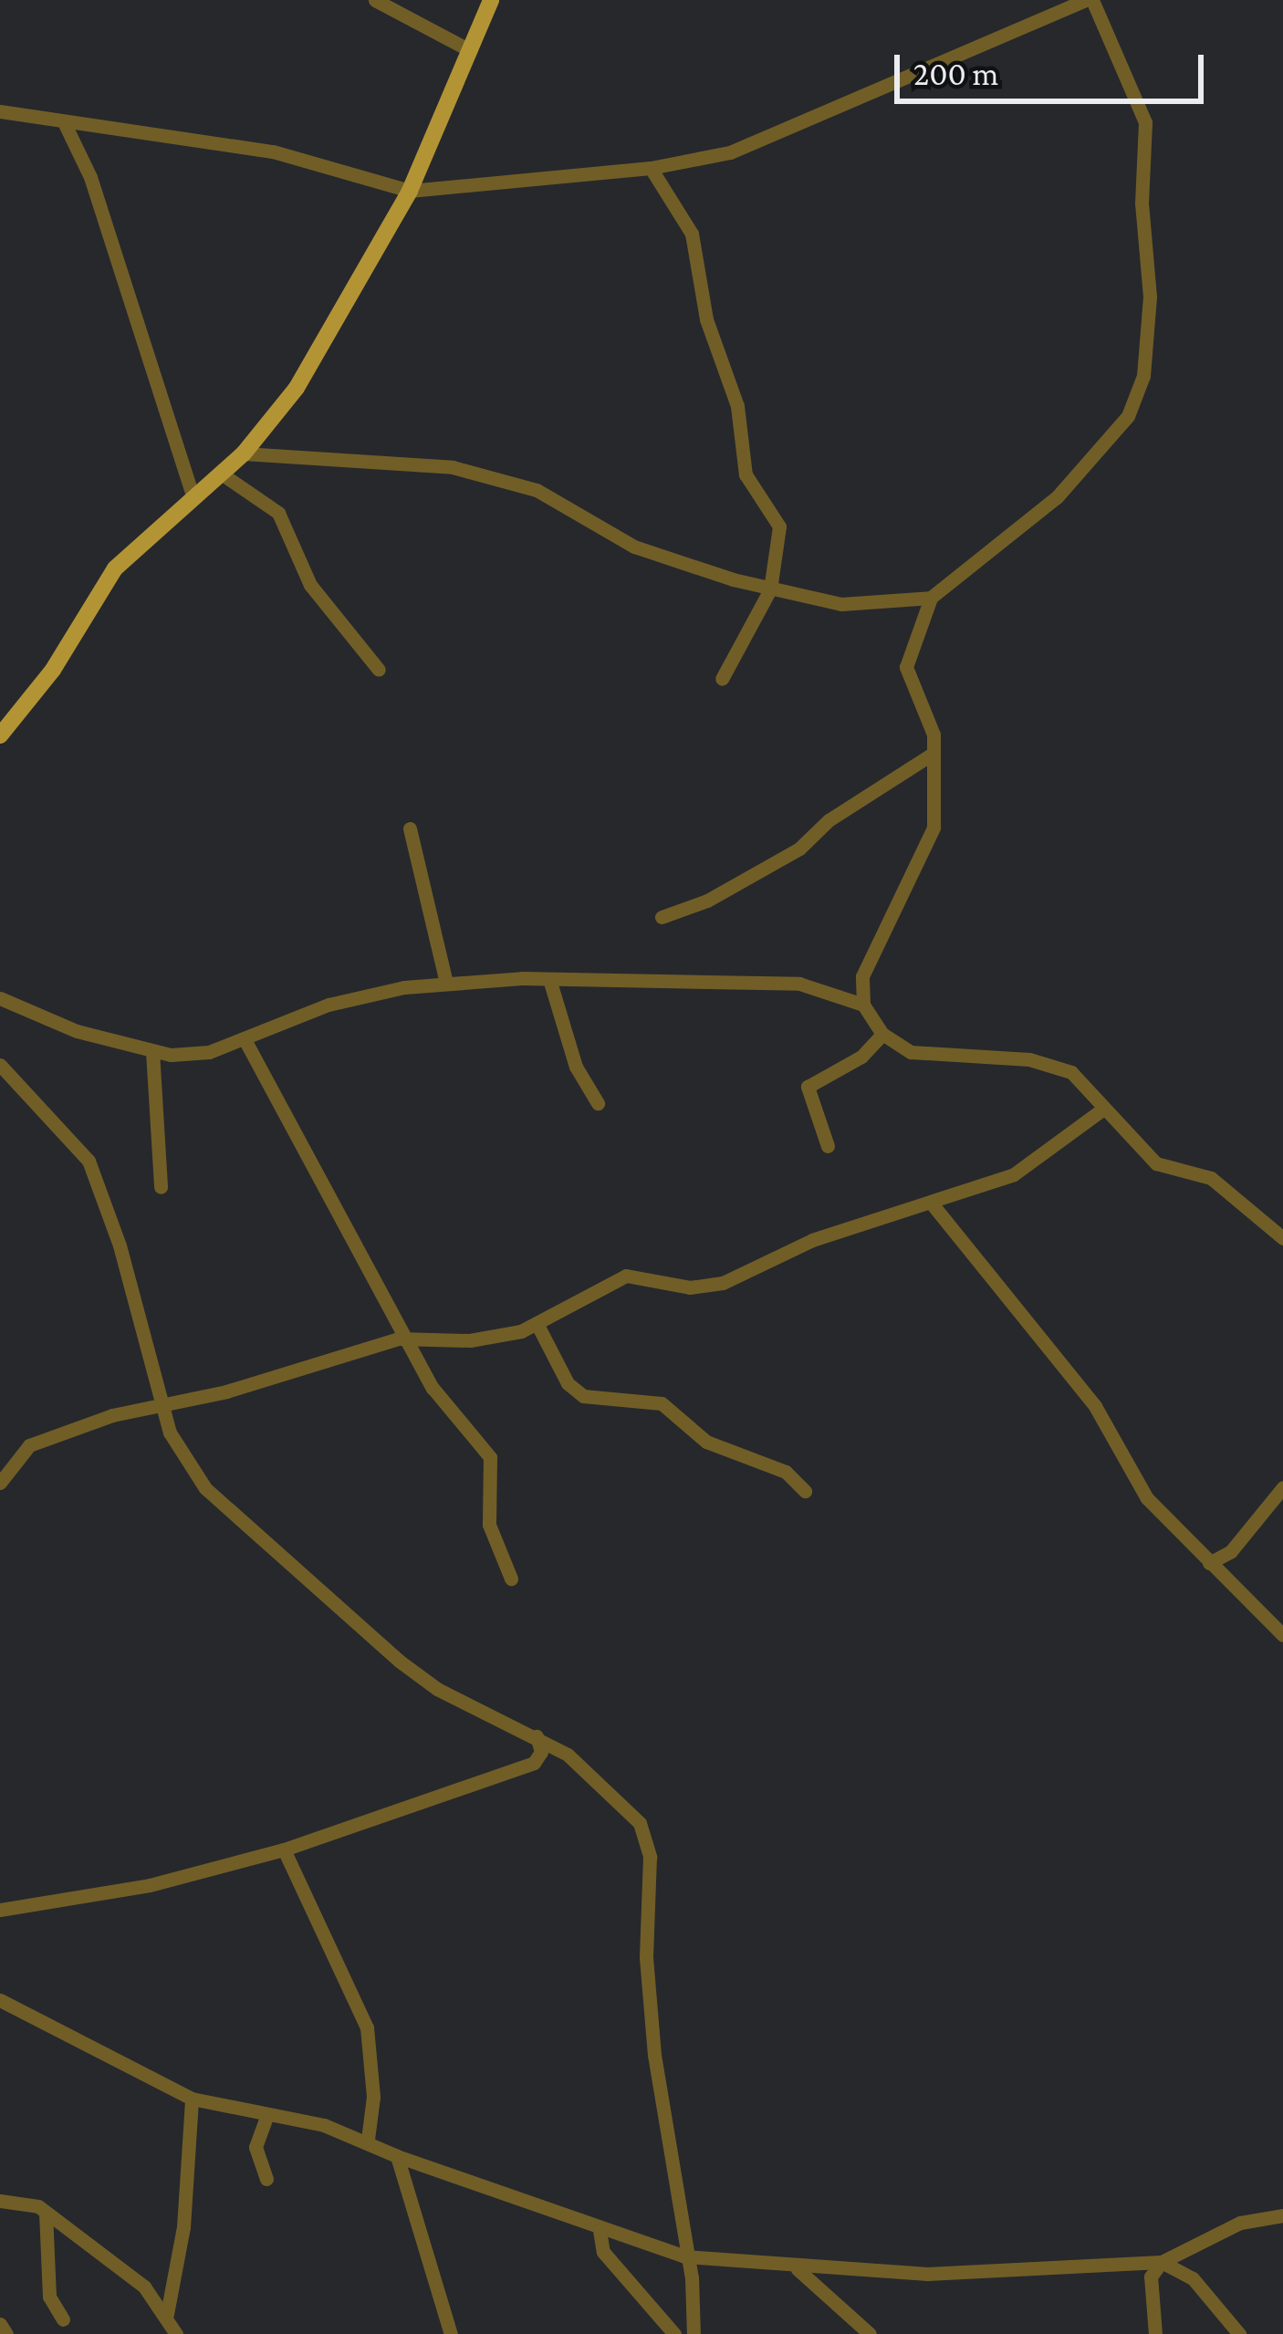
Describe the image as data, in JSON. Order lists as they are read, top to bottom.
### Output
{
  "scale_bar": "200 m"
}
